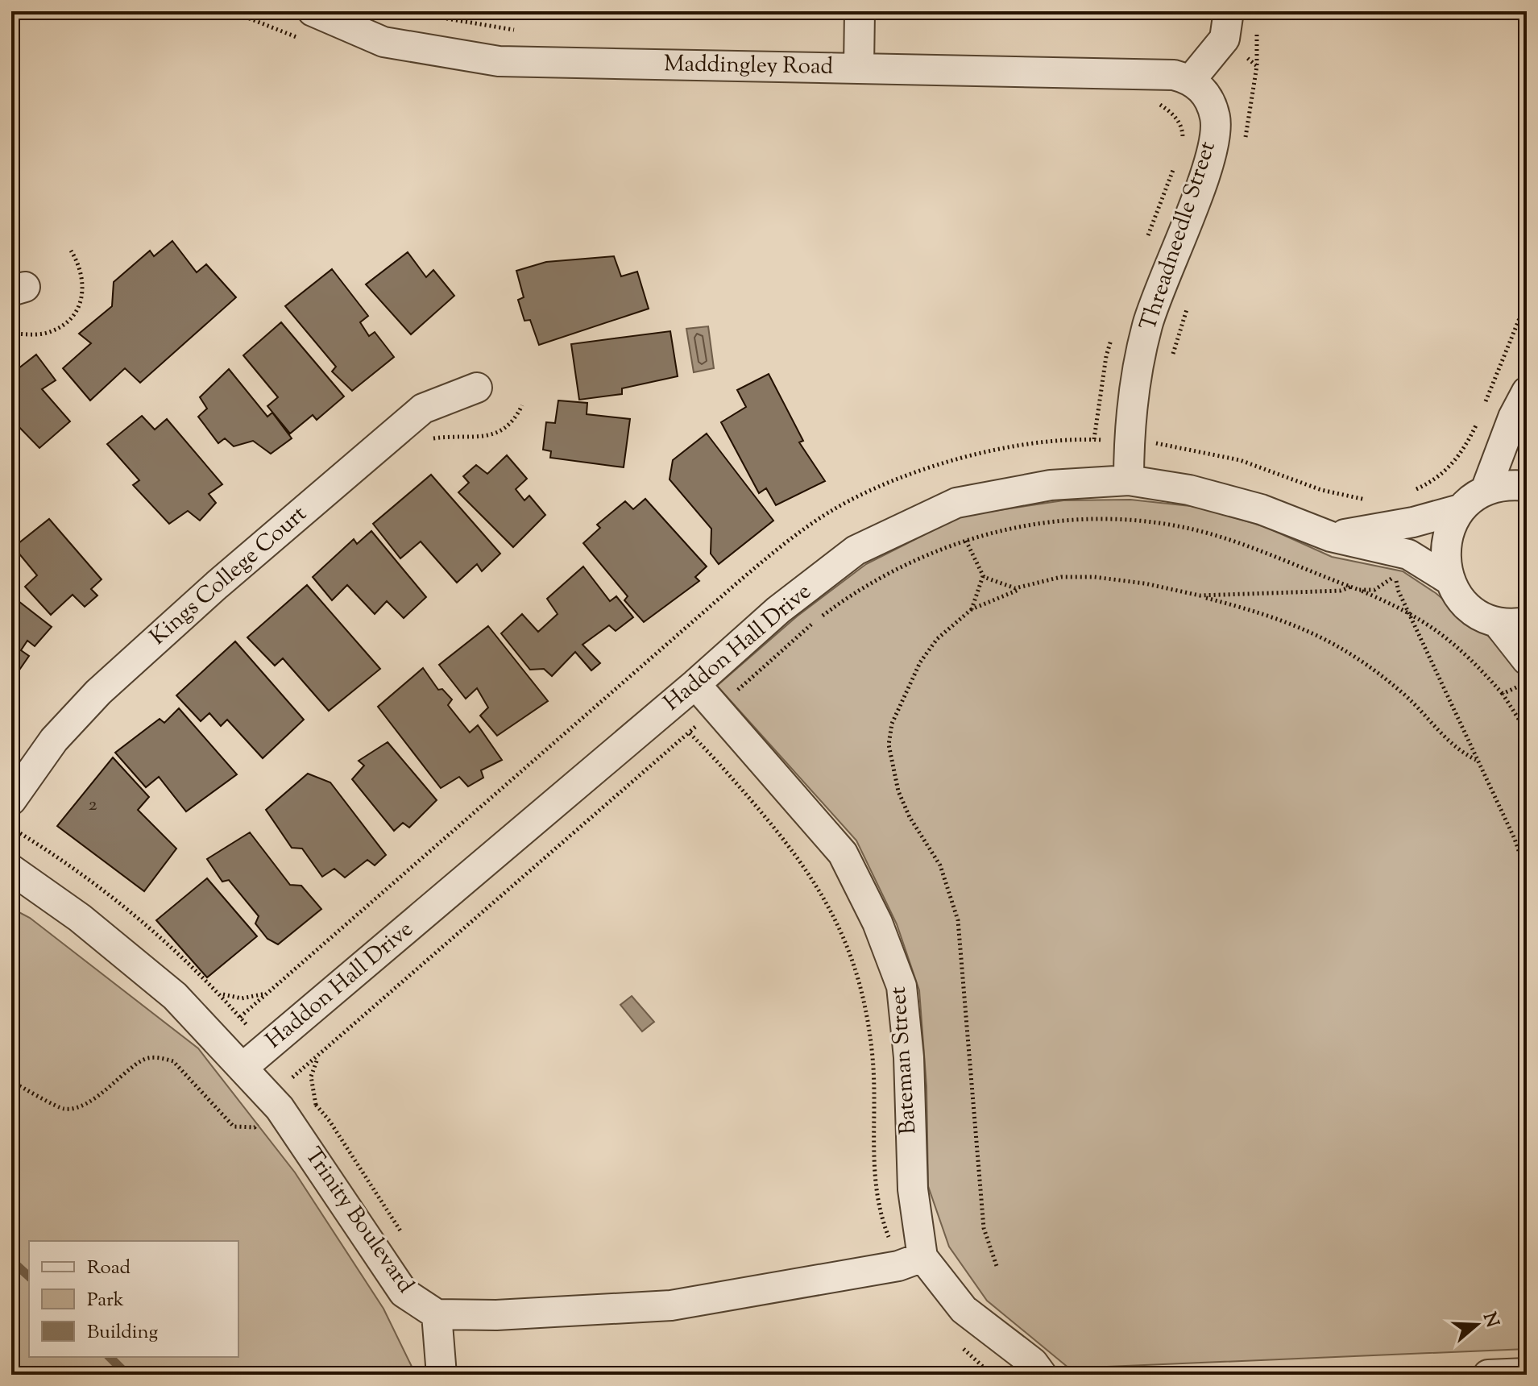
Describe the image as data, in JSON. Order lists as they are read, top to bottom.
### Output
{
  "streets": {
    "street": [
      "Maddingley Road",
      "Threadneedle Street",
      "Kings College Court",
      "Haddon Hall Drive",
      "Bateman Street",
      "Trinity Boulevard"
    ]
  },
  "crossings": [
    ["Maddingley Road", "Threadneedle Street"],
    ["Threadneedle Street", "Haddon Hall Drive"],
    ["Haddon Hall Drive", "Bateman Street"],
    ["Haddon Hall Drive", "Trinity Boulevard"]
  ],
  "house_numbers": ["2"],
  "legend": ["Road", "Park", "Building"],
  "north": "right"
}
